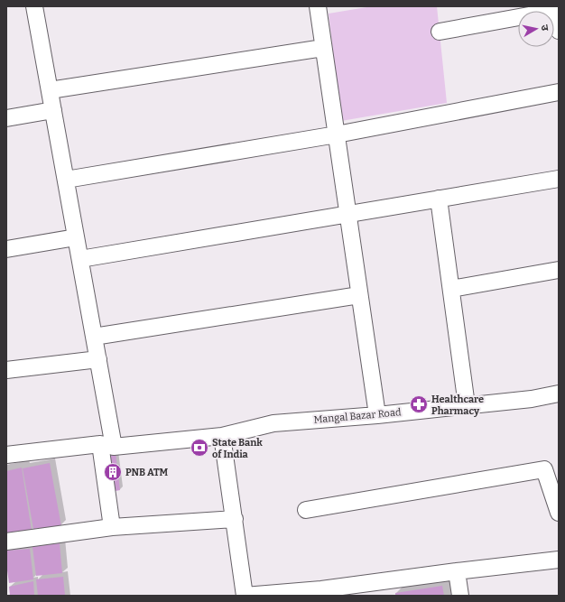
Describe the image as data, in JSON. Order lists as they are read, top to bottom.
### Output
{
  "streets": {
    "street": ["Mangal Bazar Road"]
  },
  "places": {
    "pharmacy": ["Healthcare Pharmacy"],
    "bank": ["State Bank of India"],
    "building": ["PNB ATM"]
  },
  "north": "right"
}
